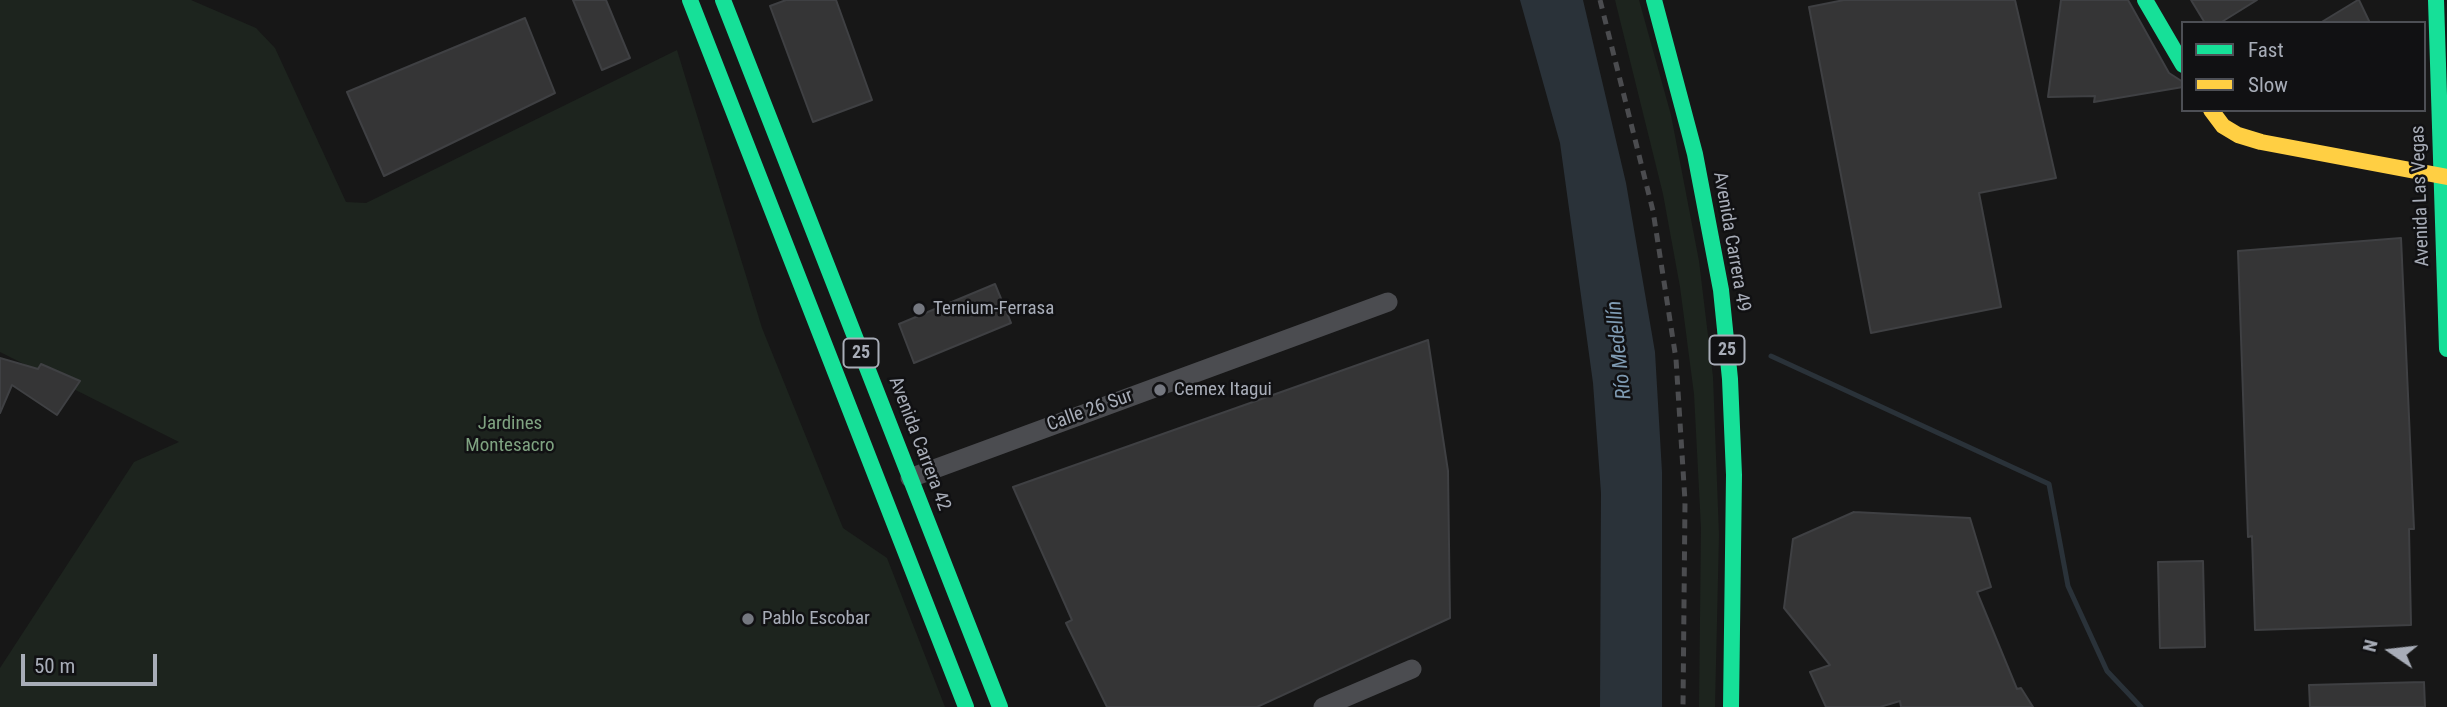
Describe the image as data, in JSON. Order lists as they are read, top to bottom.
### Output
{
  "streets": {
    "main road": [
      "Avenida Las Vegas",
      "Avenida Carrera 49",
      "25",
      "Avenida Carrera 42"
    ],
    "street": ["Calle 26 Sur"]
  },
  "crossings": [
    ["Calle 26 Sur", "Avenida Carrera 42"]
  ],
  "water": ["Río Medellín"],
  "parks": ["Jardines Montesacro"],
  "places": ["Ternium-Ferrasa", "Cemex Itagui", "Pablo Escobar"],
  "legend": ["Fast", "Slow"],
  "scale_bar": "50 m",
  "north": "left"
}
